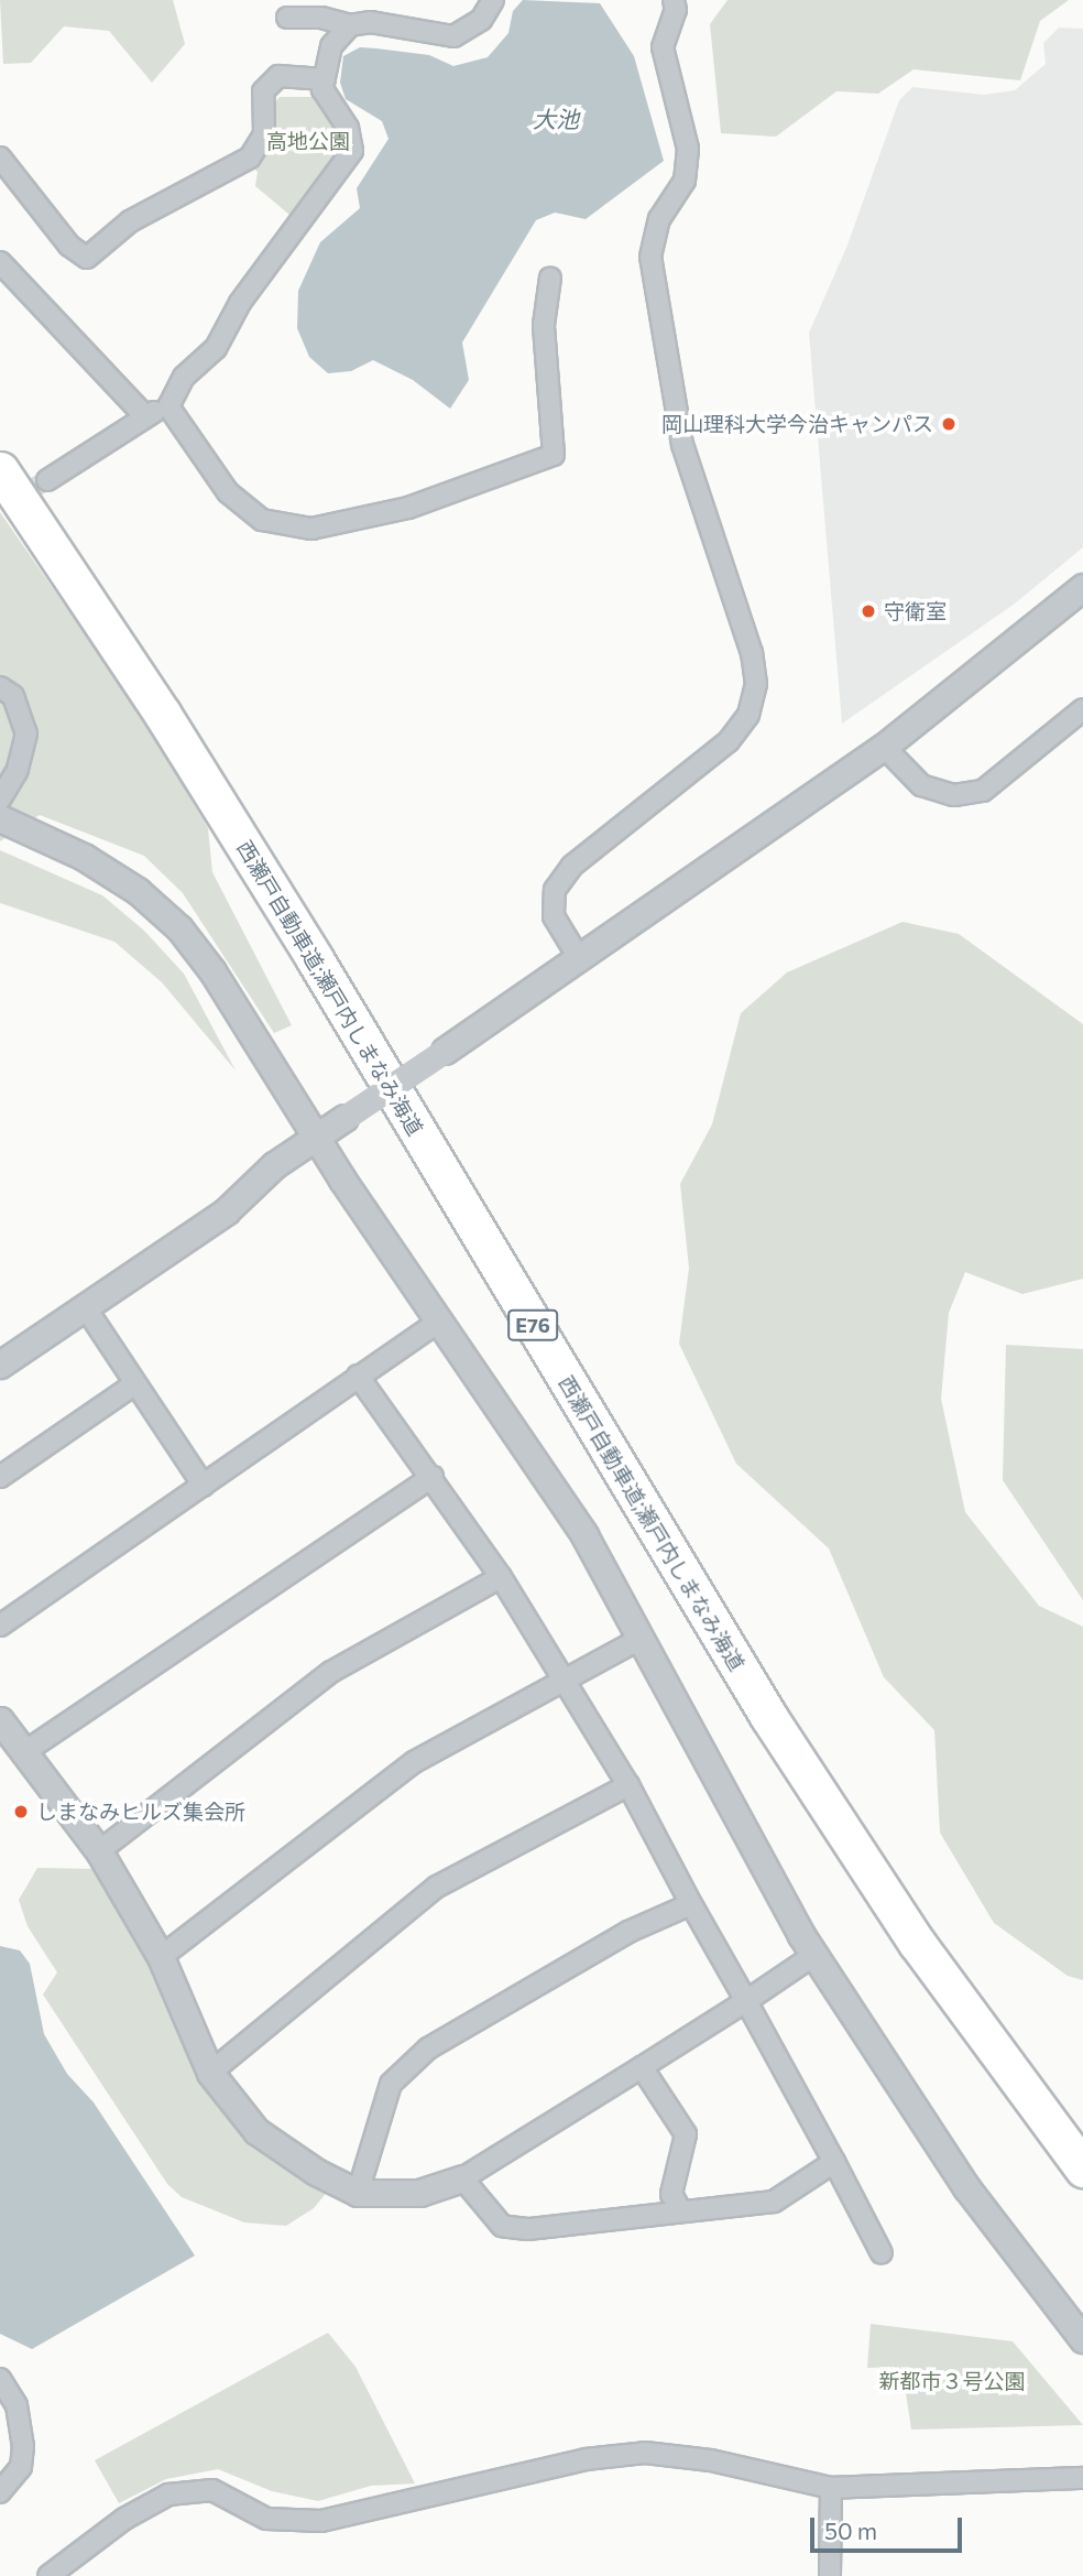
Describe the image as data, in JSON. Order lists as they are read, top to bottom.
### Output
{
  "streets": {
    "highway": ["西瀬戸自動車道;瀬戸内しまなみ海道", "E76"]
  },
  "water": ["大池"],
  "parks": ["高地公園", "新都市３号公園"],
  "places": ["岡山理科大学今治キャンパス", "守衛室", "しまなみヒルズ集会所"],
  "scale_bar": "50 m"
}
